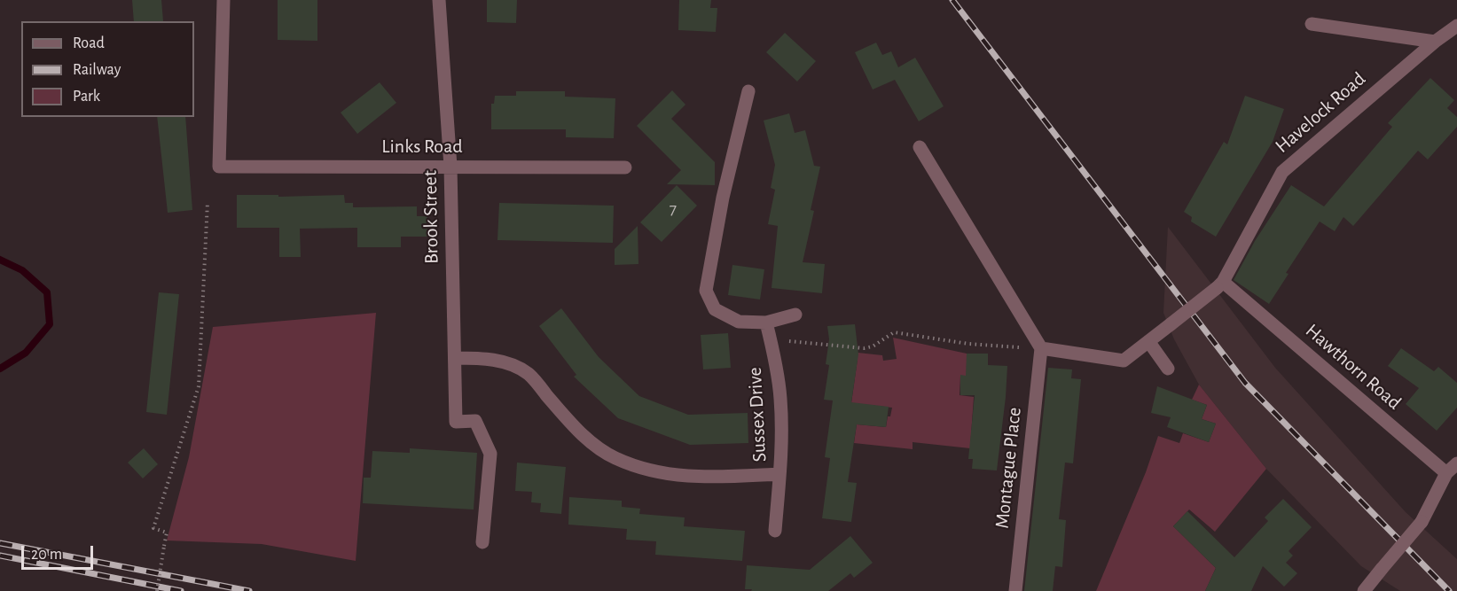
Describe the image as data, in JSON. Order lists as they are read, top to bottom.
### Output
{
  "streets": {
    "street": [
      "Havelock Road",
      "Links Road",
      "Brook Street",
      "Hawthorn Road",
      "Sussex Drive",
      "Montague Place"
    ]
  },
  "crossings": [
    ["Havelock Road", "Hawthorn Road"],
    ["Links Road", "Brook Street"],
    ["Brook Street", "Sussex Drive"]
  ],
  "house_numbers": ["7"],
  "legend": ["Road", "Railway", "Park"],
  "scale_bar": "20 m"
}
